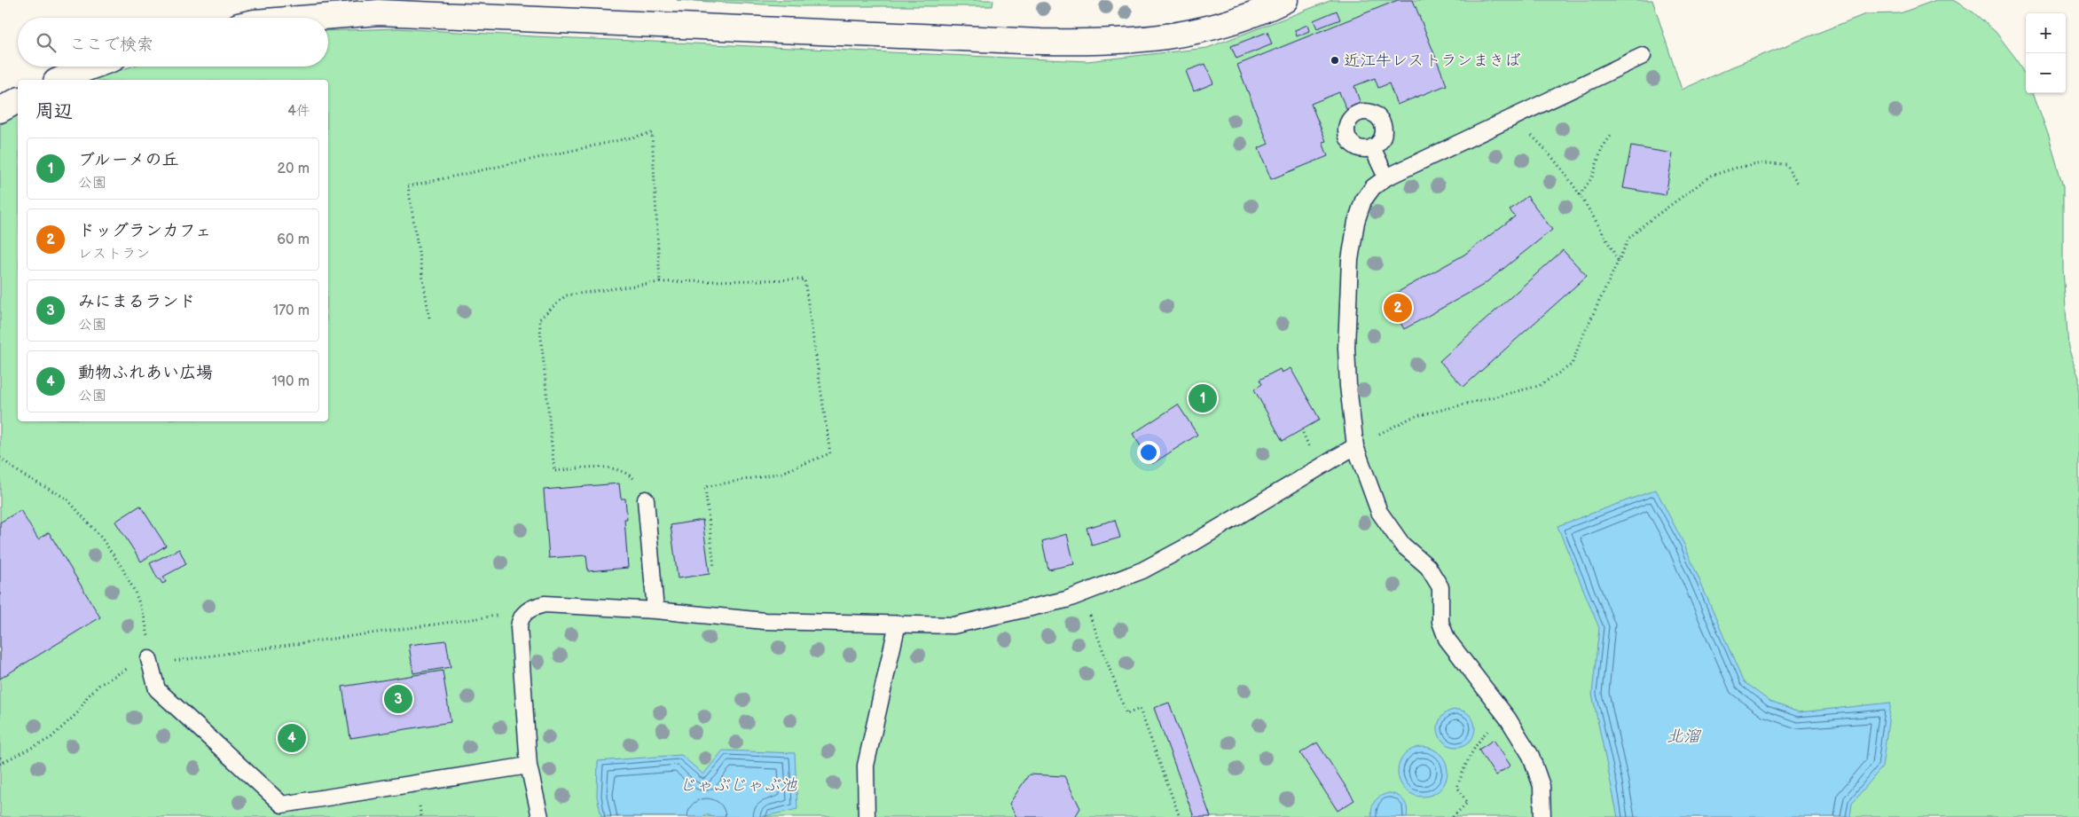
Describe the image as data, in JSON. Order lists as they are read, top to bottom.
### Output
{
  "water": ["北溜", "じゃぶじゃぶ池"],
  "places": ["近江牛レストランまきば"],
  "page": {
    "map_buttons": ["+", "−"],
    "search": "ここで検索",
    "heading": ["周辺", "4件"],
    "list": [
      {
        "mark": "1",
        "name": "ブルーメの丘",
        "note": "公園",
        "value": "20 m"
      },
      {
        "mark": "2",
        "name": "ドッグランカフェ",
        "note": "レストラン",
        "value": "60 m"
      },
      {
        "mark": "3",
        "name": "みにまるランド",
        "note": "公園",
        "value": "170 m"
      },
      {
        "mark": "4",
        "name": "動物ふれあい広場",
        "note": "公園",
        "value": "190 m"
      }
    ],
    "pins": [
      "2",
      "1",
      "3",
      "4"
    ]
  }
}
